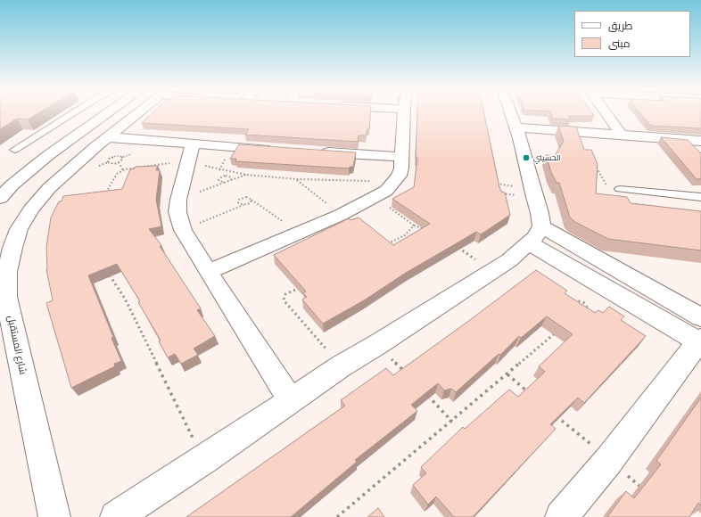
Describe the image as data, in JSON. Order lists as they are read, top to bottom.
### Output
{
  "streets": {
    "street": ["شارع المستقبل"]
  },
  "places": ["الحسيني"],
  "legend": ["طريق", "مبنى"]
}
